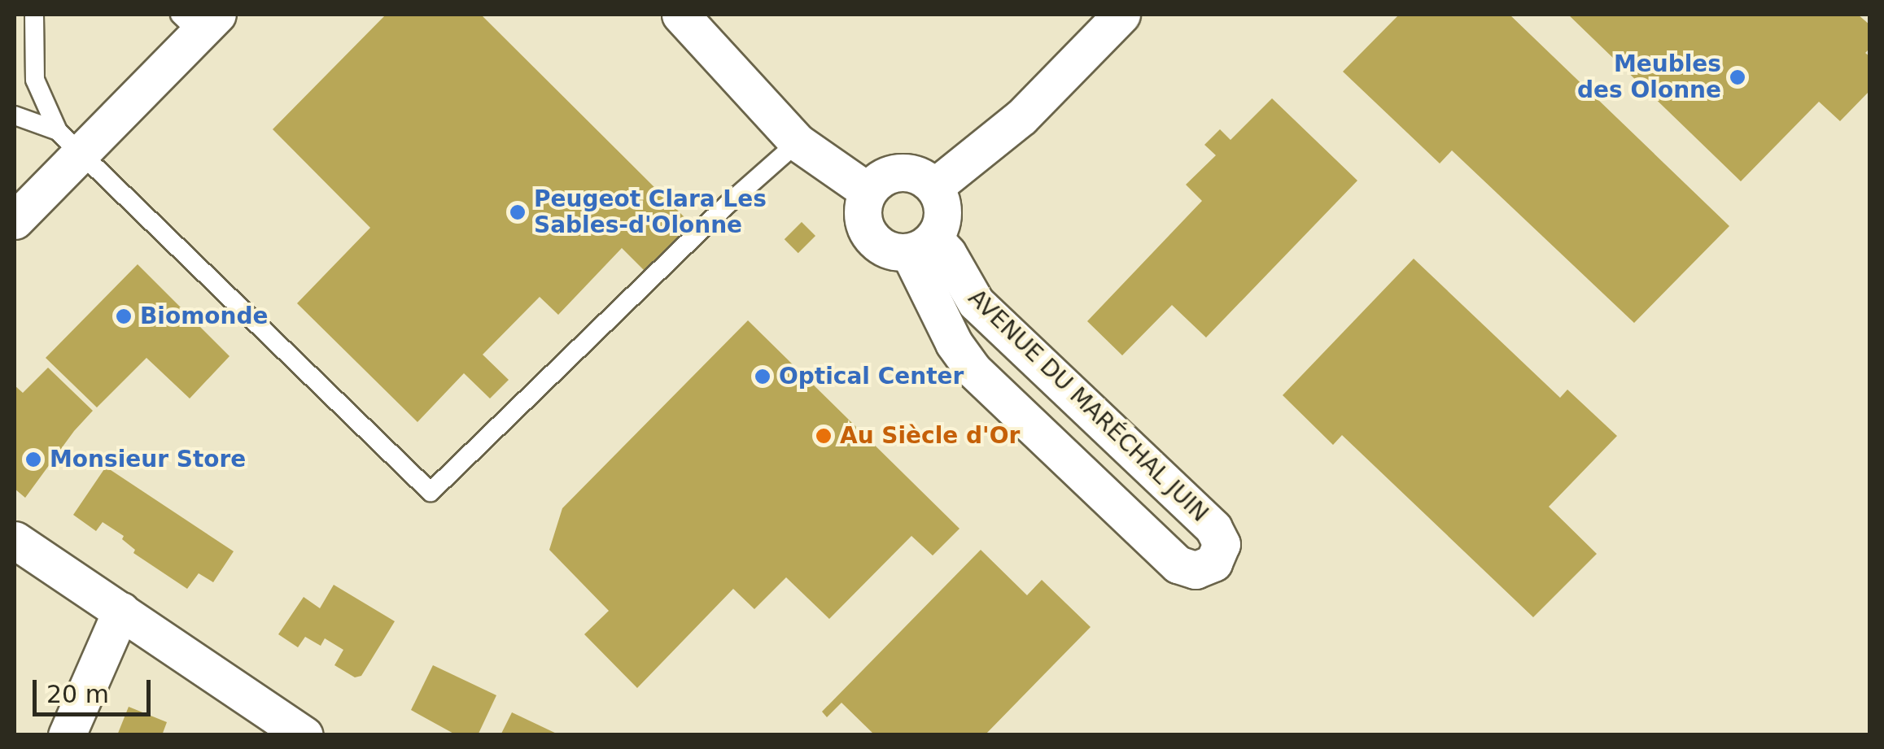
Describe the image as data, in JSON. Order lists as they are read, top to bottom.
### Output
{
  "streets": {
    "street": ["AVENUE DU MARÉCHAL JUIN"]
  },
  "places": [
    "Meubles des Olonne",
    "Peugeot Clara Les Sables-d'Olonne",
    "Biomonde",
    "Optical Center",
    "Au Siècle d'Or",
    "Monsieur Store"
  ],
  "scale_bar": "20 m"
}
